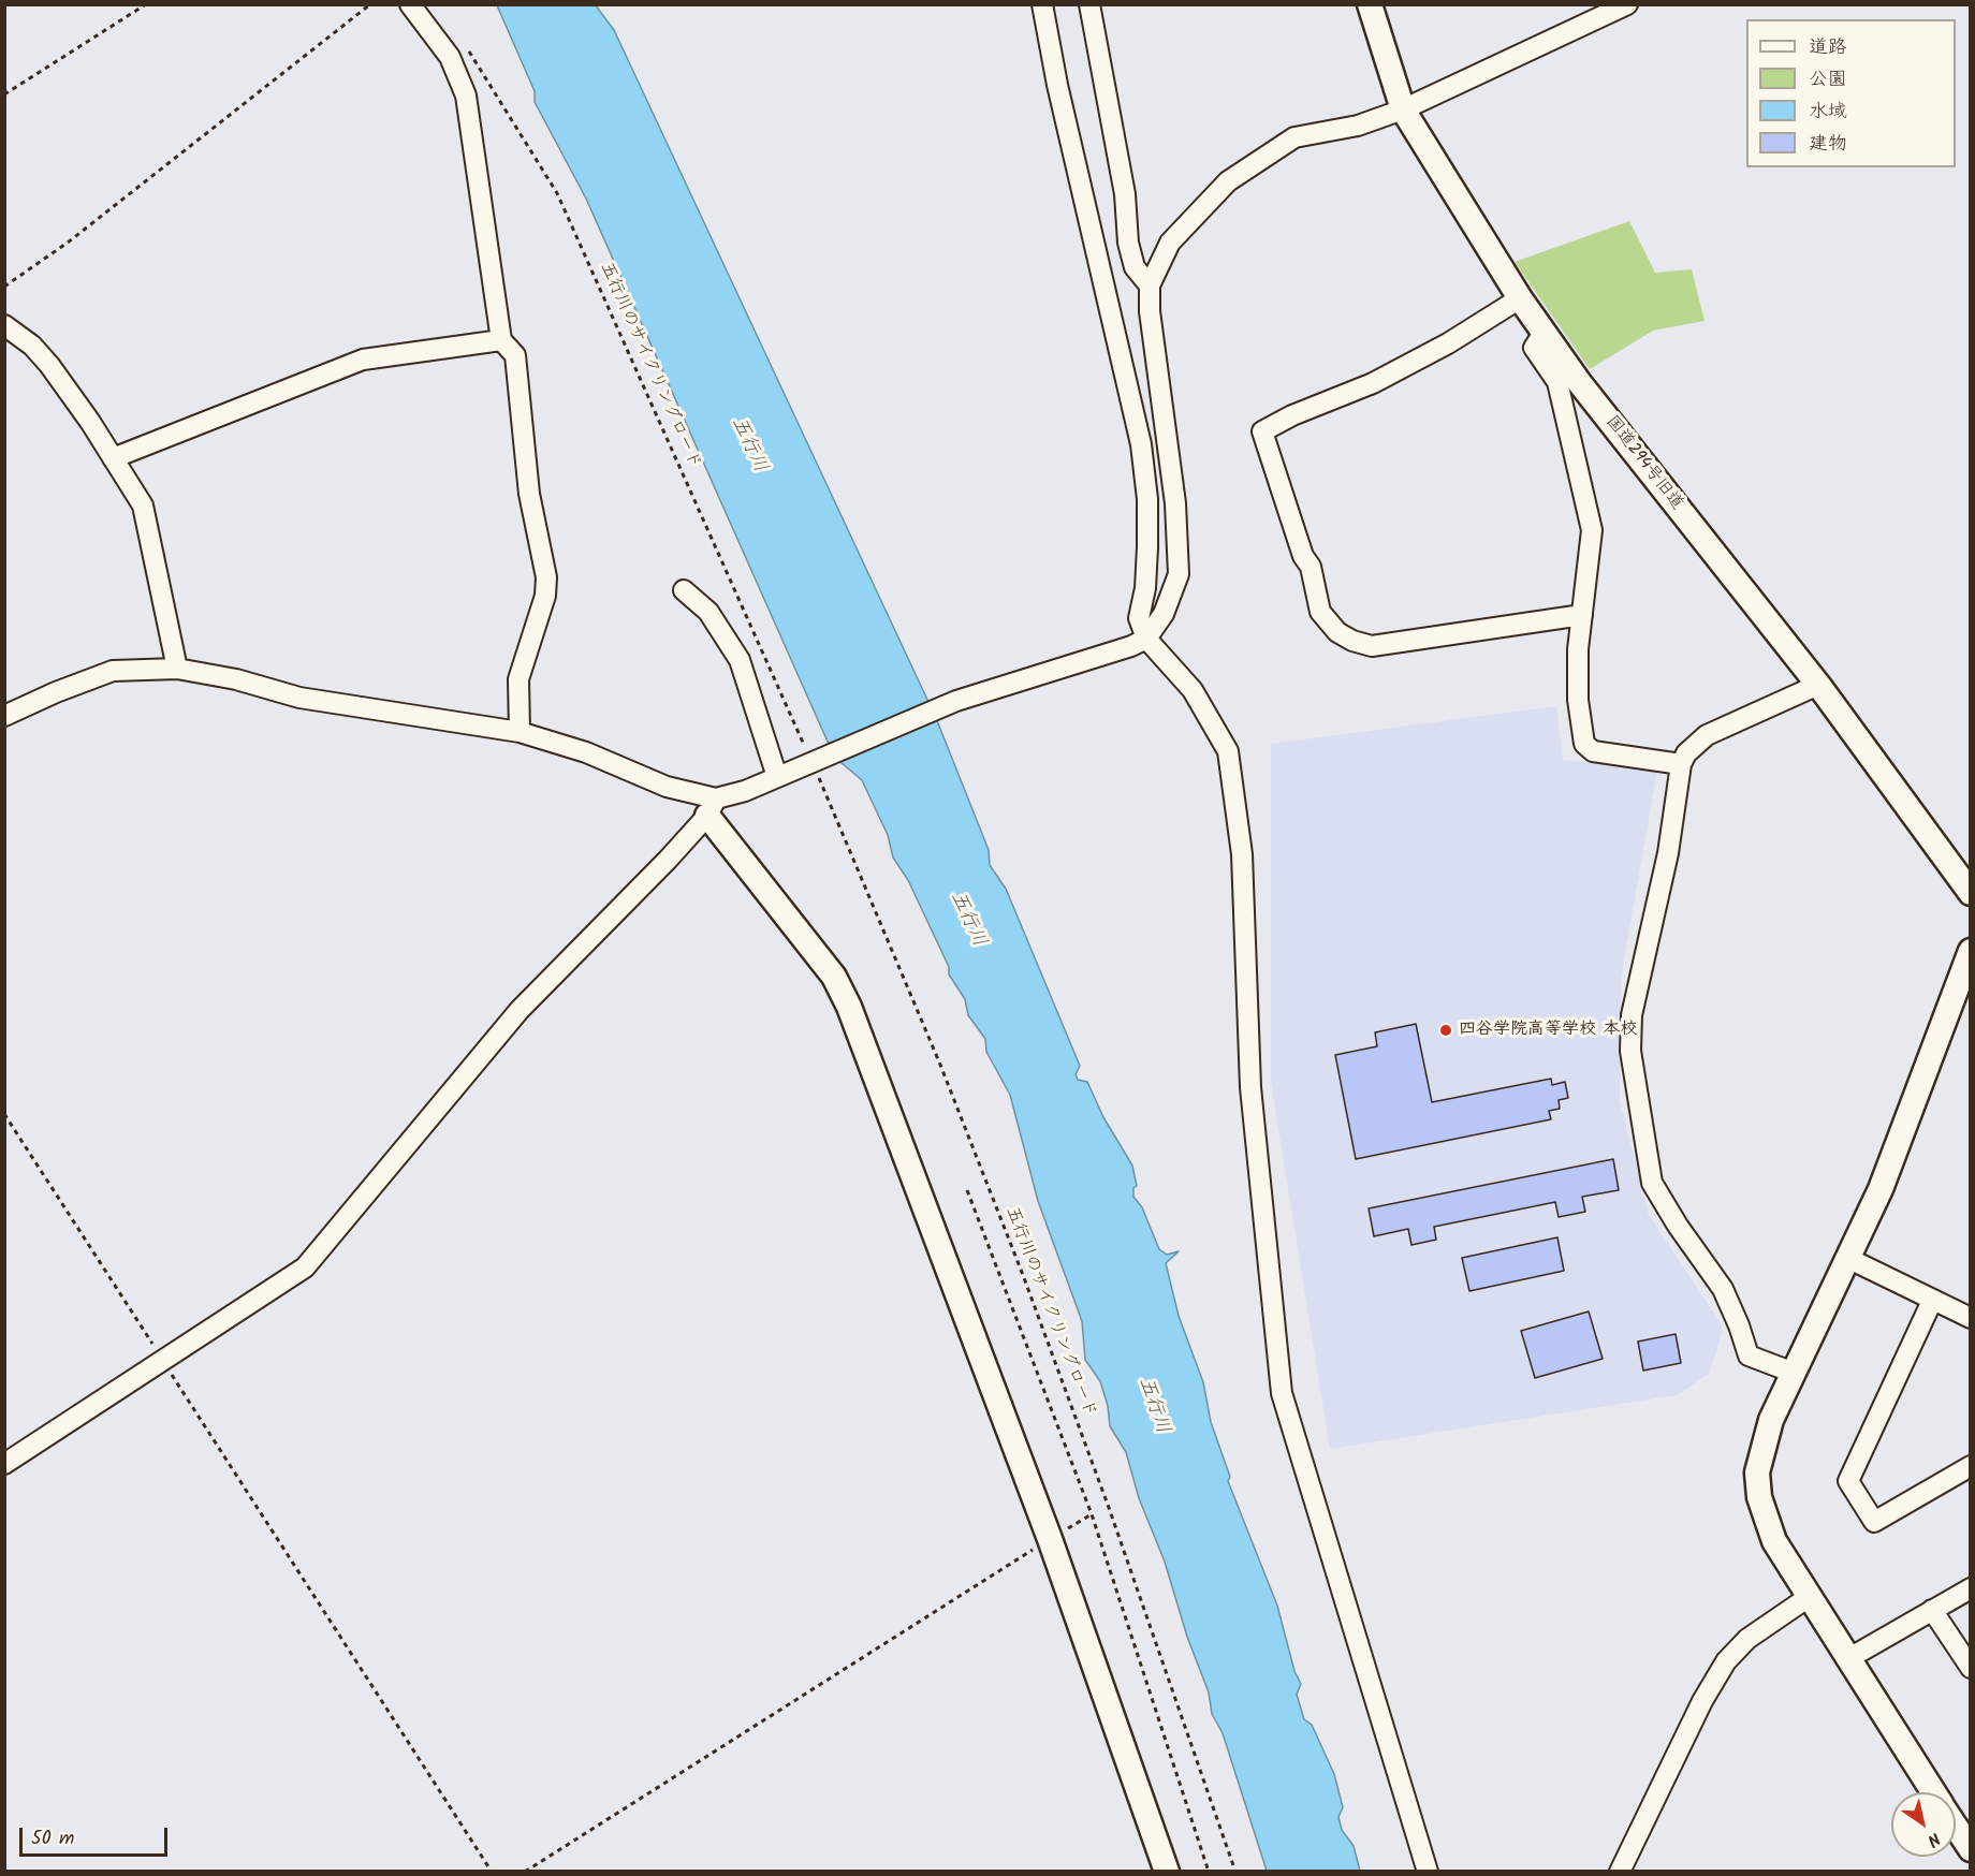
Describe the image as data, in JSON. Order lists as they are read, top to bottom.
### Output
{
  "streets": {
    "street": ["国道294号旧道"],
    "path": ["五行川のサイクリングロード"]
  },
  "water": ["五行川"],
  "places": ["四谷学院高等学校 本校"],
  "legend": [
    "道路",
    "公園",
    "水域",
    "建物"
  ],
  "scale_bar": "50 m",
  "north": "bottom right"
}
